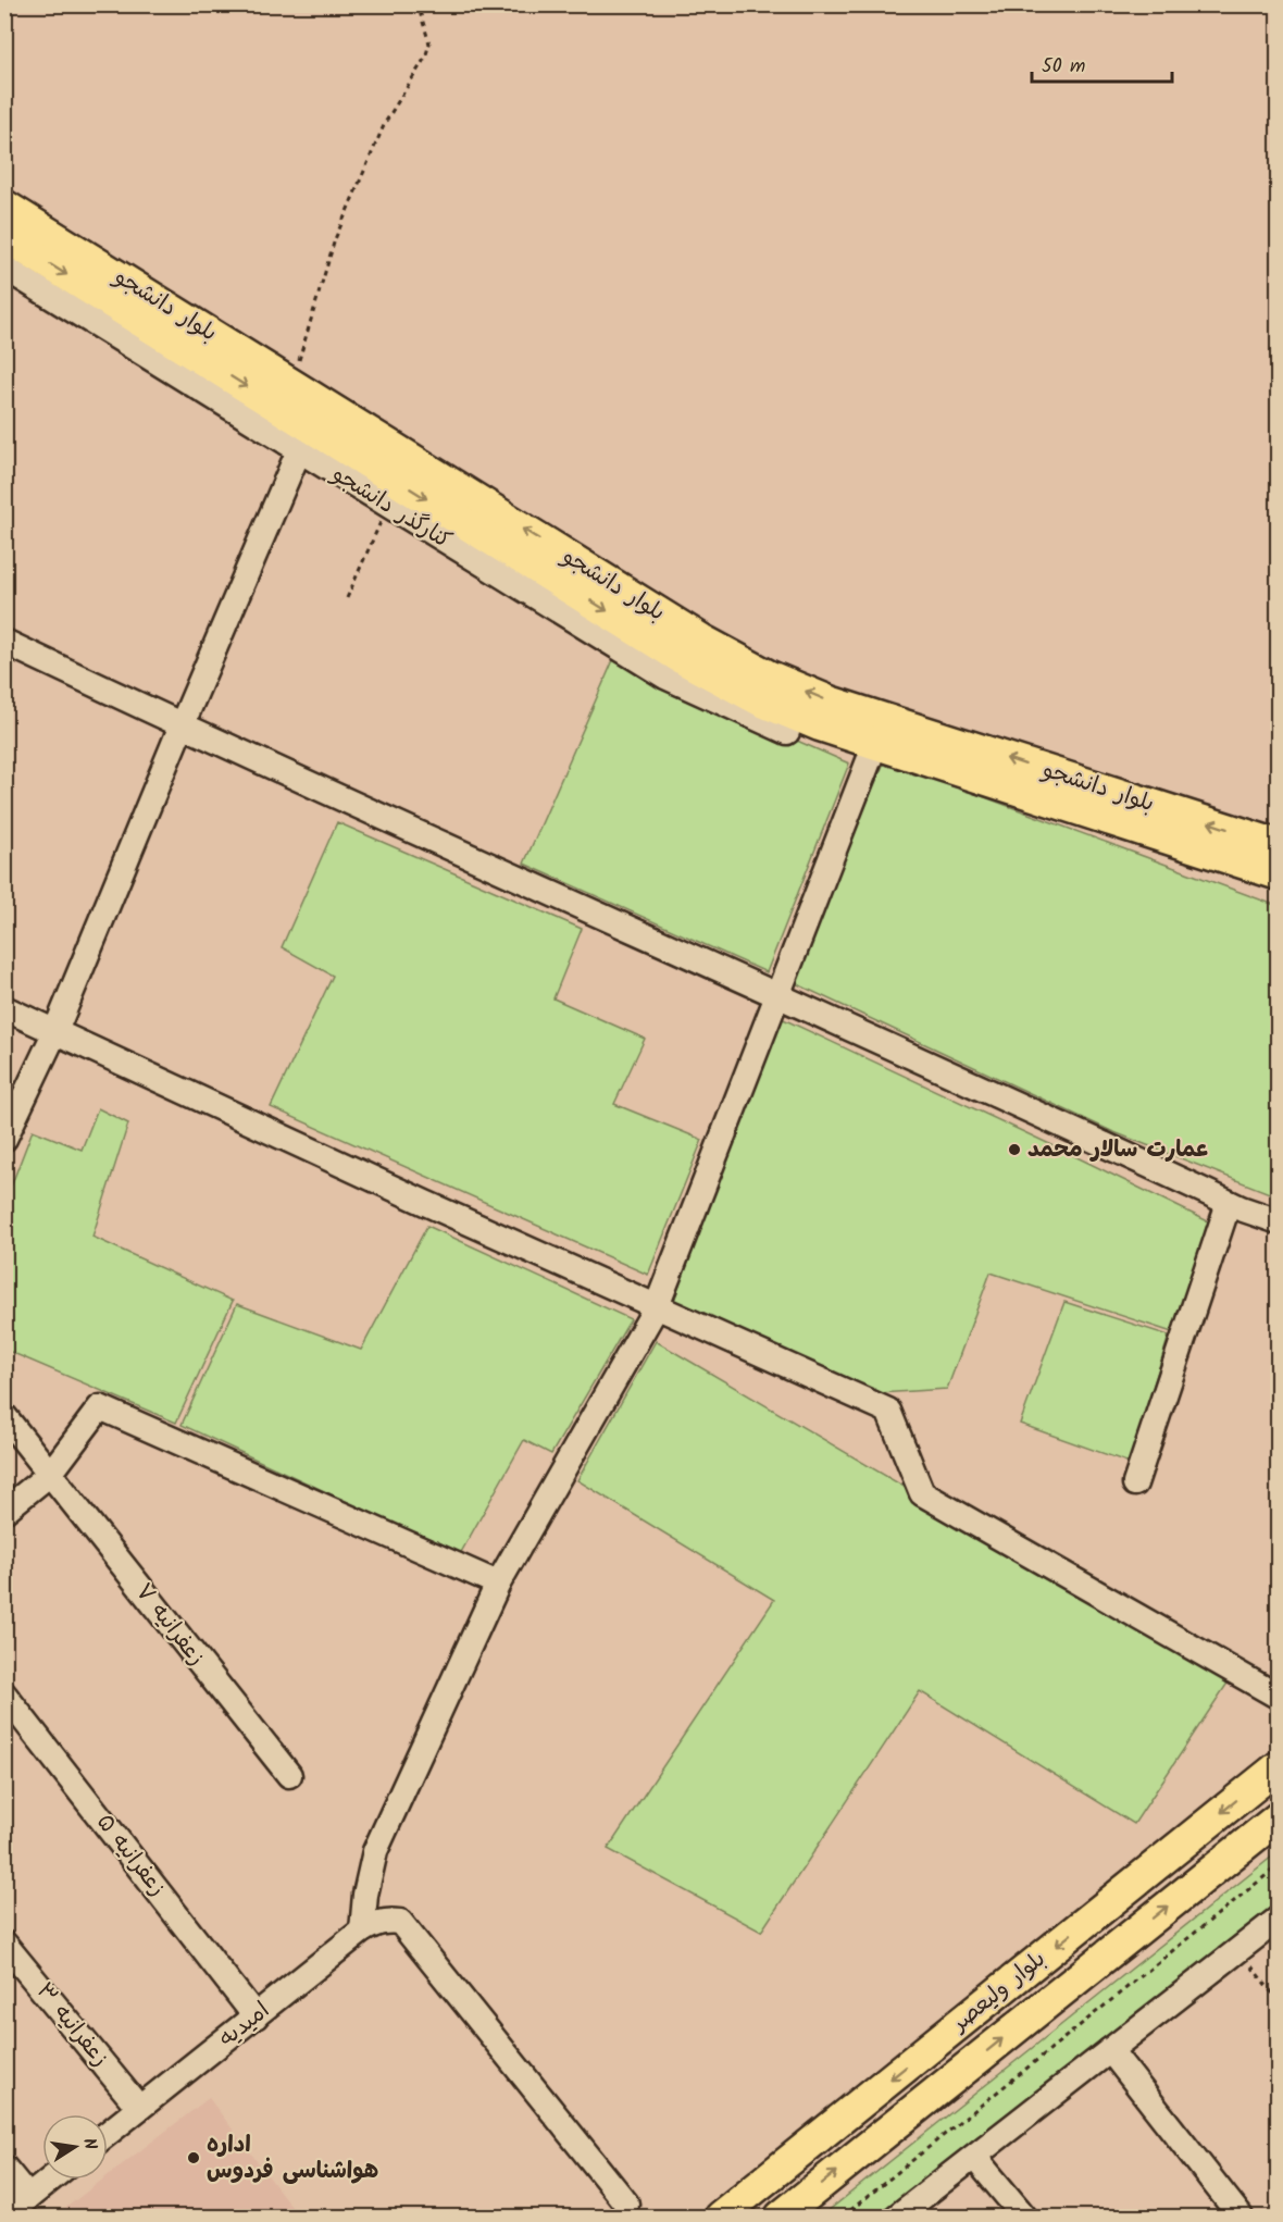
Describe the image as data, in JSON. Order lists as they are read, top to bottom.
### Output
{
  "streets": {
    "main road": ["بلوار دانشجو", "بلوار ولیعصر"],
    "street": [
      "کنارگذر دانشجو",
      "زعفرانیه ۷",
      "زعفرانیه ۵",
      "زعفرانیه ۳",
      "امیدیه"
    ]
  },
  "crossings": [
    ["زعفرانیه ۵", "امیدیه"],
    ["زعفرانیه ۳", "امیدیه"]
  ],
  "places": ["عمارت سالار محمد", "اداره هواشناسی فردوس"],
  "scale_bar": "50 m",
  "north": "right"
}
